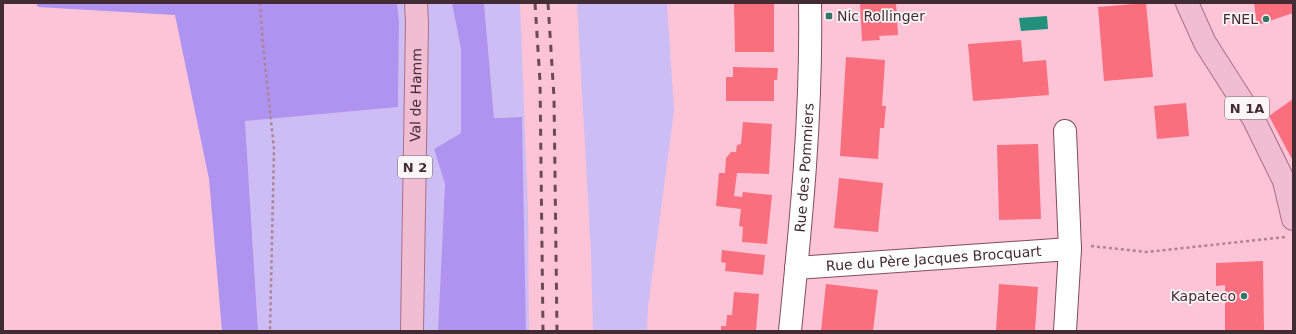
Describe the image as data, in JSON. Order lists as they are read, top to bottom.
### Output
{
  "streets": {
    "main road": ["Val de Hamm", "N 1A", "N 2"],
    "street": ["Rue des Pommiers", "Rue du Père Jacques Brocquart"]
  },
  "crossings": [
    ["Rue des Pommiers", "Rue du Père Jacques Brocquart"]
  ],
  "places": {
    "transit": ["Nic Rollinger"],
    "other": ["FNEL", "Kapateco"]
  }
}
